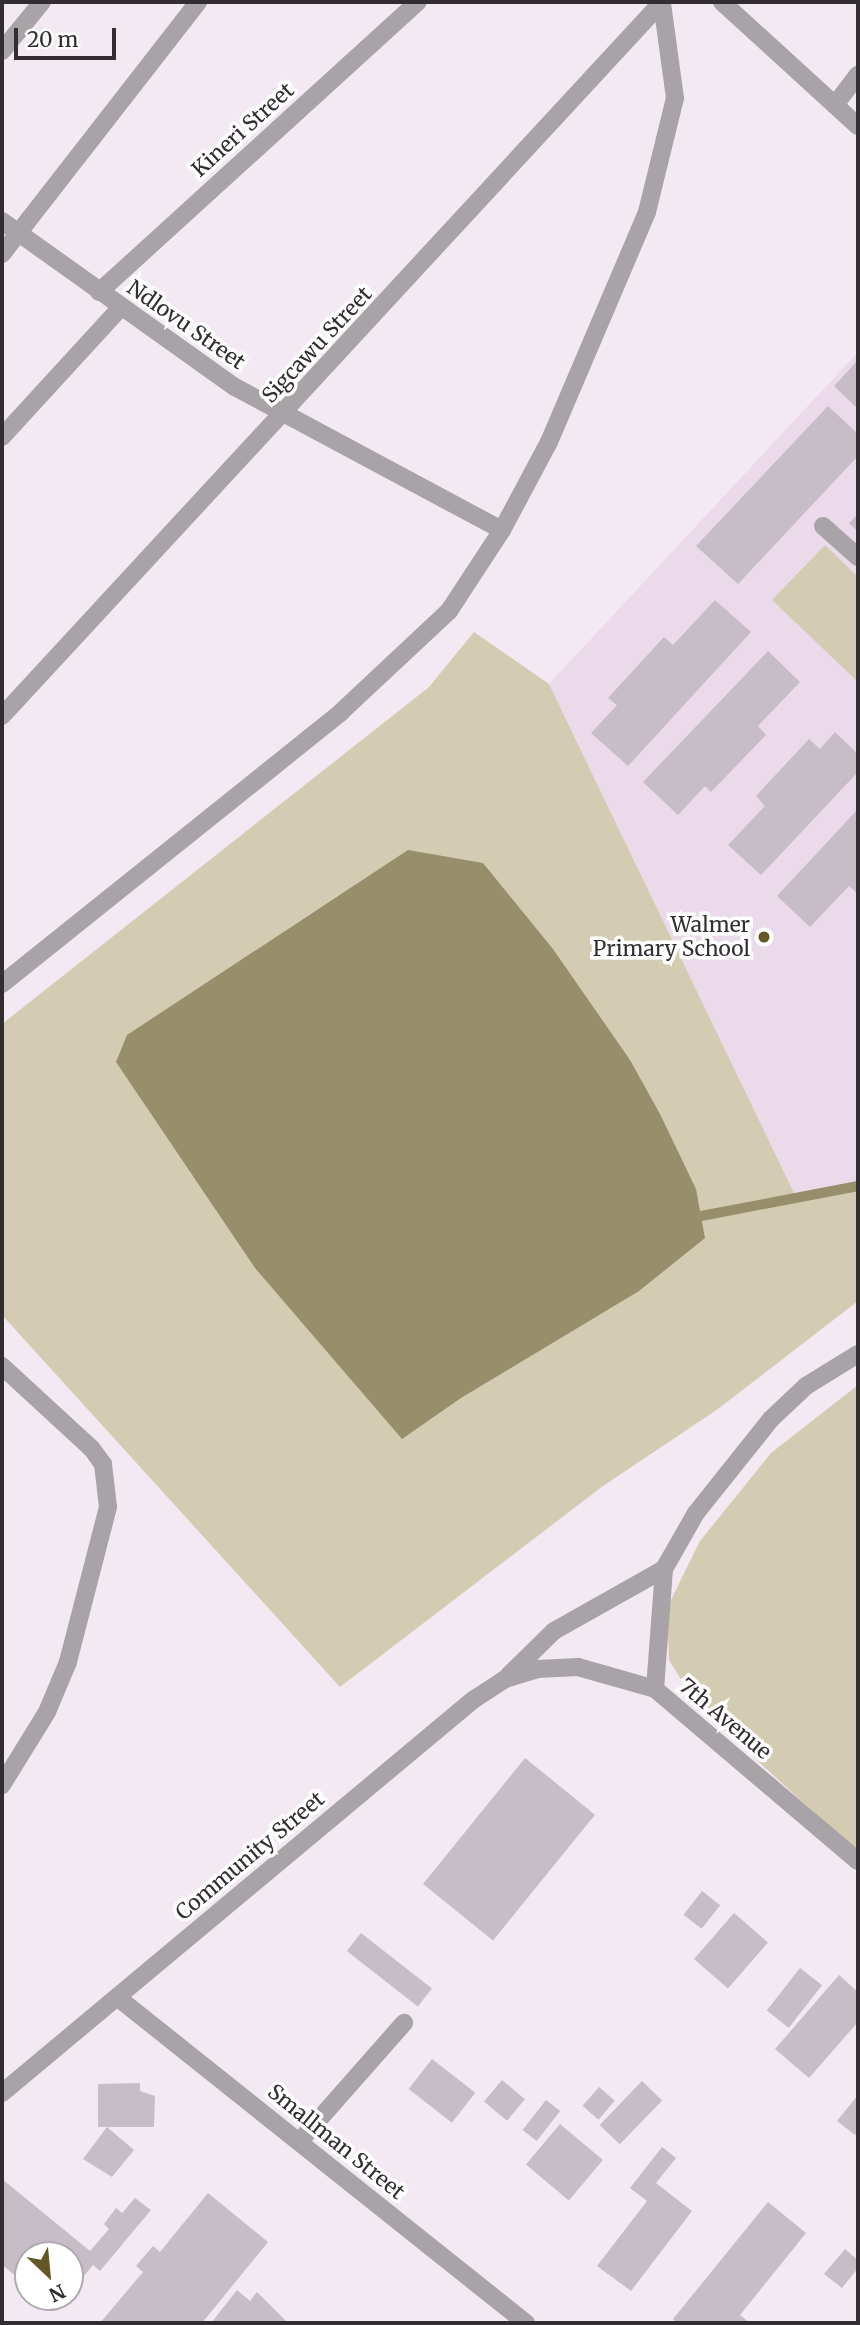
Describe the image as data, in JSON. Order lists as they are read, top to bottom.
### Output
{
  "streets": {
    "street": [
      "Kineri Street",
      "Ndlovu Street",
      "Sigcawu Street",
      "7th Avenue",
      "Community Street",
      "Smallman Street"
    ]
  },
  "crossings": [
    ["Kineri Street", "Ndlovu Street"],
    ["Ndlovu Street", "Sigcawu Street"],
    ["7th Avenue", "Community Street"],
    ["Community Street", "Smallman Street"]
  ],
  "places": ["Walmer Primary School"],
  "scale_bar": "20 m",
  "north": "bottom right"
}
